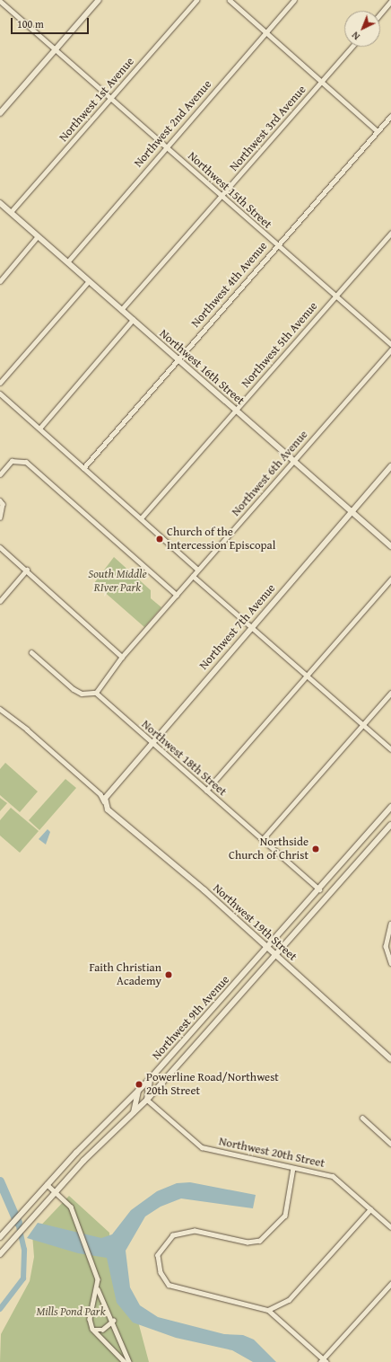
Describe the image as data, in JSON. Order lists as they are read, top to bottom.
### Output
{
  "streets": {
    "main road": [
      "Northwest 16th Street",
      "Northwest 7th Avenue",
      "Northwest 19th Street",
      "Northwest 9th Avenue"
    ],
    "street": [
      "Northwest 1st Avenue",
      "Northwest 2nd Avenue",
      "Northwest 3rd Avenue",
      "Northwest 15th Street",
      "Northwest 4th Avenue",
      "Northwest 5th Avenue",
      "Northwest 6th Avenue",
      "Northwest 18th Street",
      "Northwest 20th Street"
    ]
  },
  "crossings": [
    ["Northwest 1st Avenue", "Northwest 15th Street"],
    ["Northwest 1st Avenue", "Northwest 16th Street"],
    ["Northwest 2nd Avenue", "Northwest 15th Street"],
    ["Northwest 2nd Avenue", "Northwest 16th Street"],
    ["Northwest 3rd Avenue", "Northwest 15th Street"],
    ["Northwest 3rd Avenue", "Northwest 16th Street"],
    ["Northwest 15th Street", "Northwest 4th Avenue"],
    ["Northwest 15th Street", "Northwest 5th Avenue"],
    ["Northwest 4th Avenue", "Northwest 16th Street"],
    ["Northwest 5th Avenue", "Northwest 16th Street"],
    ["Northwest 16th Street", "Northwest 6th Avenue"],
    ["Northwest 16th Street", "Northwest 7th Avenue"],
    ["Northwest 6th Avenue", "Northwest 18th Street"],
    ["Northwest 7th Avenue", "Northwest 18th Street"],
    ["Northwest 7th Avenue", "Northwest 19th Street"],
    ["Northwest 18th Street", "Northwest 9th Avenue"],
    ["Northwest 19th Street", "Northwest 9th Avenue"],
    ["Northwest 9th Avenue", "Northwest 20th Street"]
  ],
  "parks": ["South Middle RIver Park", "Mills Pond Park"],
  "places": [
    "Church of the Intercession Episcopal",
    "Northside Church of Christ",
    "Faith Christian Academy",
    "Powerline Road/Northwest 20th Street"
  ],
  "scale_bar": "100 m",
  "north": "bottom left"
}
